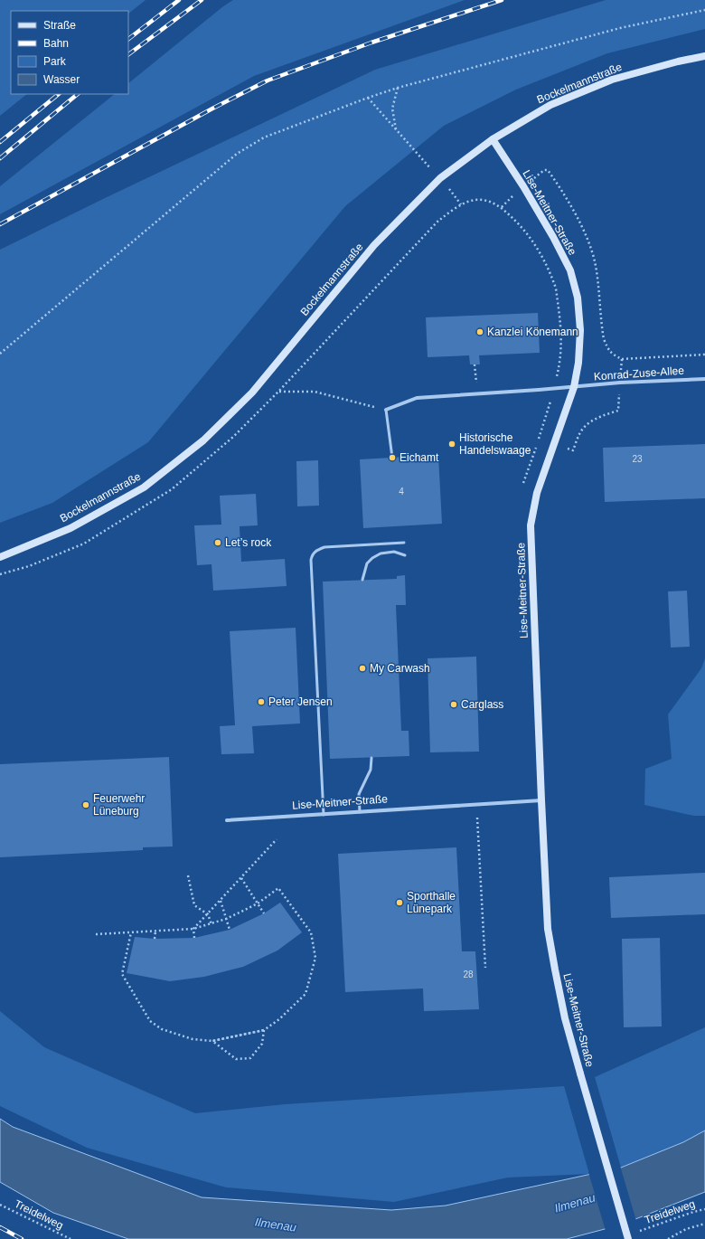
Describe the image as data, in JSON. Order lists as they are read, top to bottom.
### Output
{
  "streets": {
    "main road": ["Bockelmannstraße", "Lise-Meitner-Straße"],
    "street": ["Konrad-Zuse-Allee"],
    "path": ["Treidelweg"]
  },
  "crossings": [
    ["Bockelmannstraße", "Lise-Meitner-Straße"],
    ["Lise-Meitner-Straße", "Konrad-Zuse-Allee"]
  ],
  "water": ["Ilmenau"],
  "places": [
    "Kanzlei Könemann",
    "Historische Handelswaage",
    "Eichamt",
    "Let’s rock",
    "My Carwash",
    "Peter Jensen",
    "Carglass",
    "Feuerwehr Lüneburg",
    "Sporthalle Lünepark"
  ],
  "house_numbers": ["23", "4", "28"],
  "legend": [
    "Straße",
    "Bahn",
    "Park",
    "Wasser"
  ]
}
